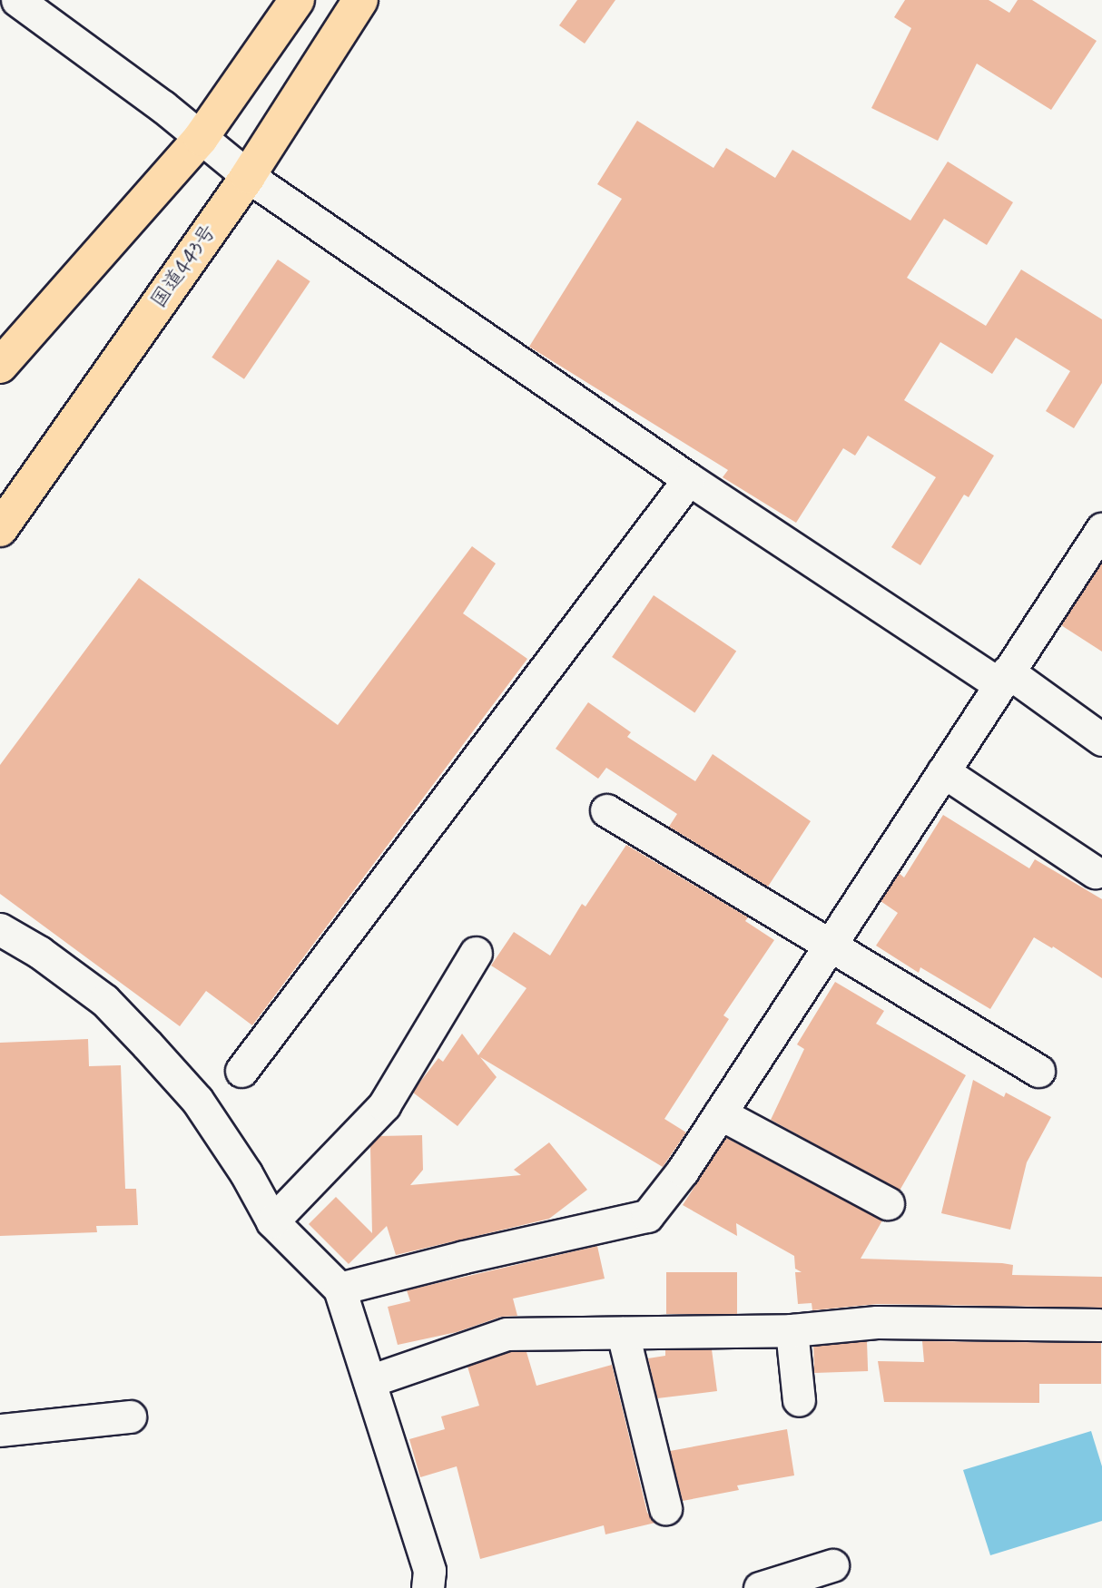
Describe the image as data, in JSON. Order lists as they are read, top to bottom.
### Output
{
  "streets": {
    "highway": ["国道443号"]
  }
}
